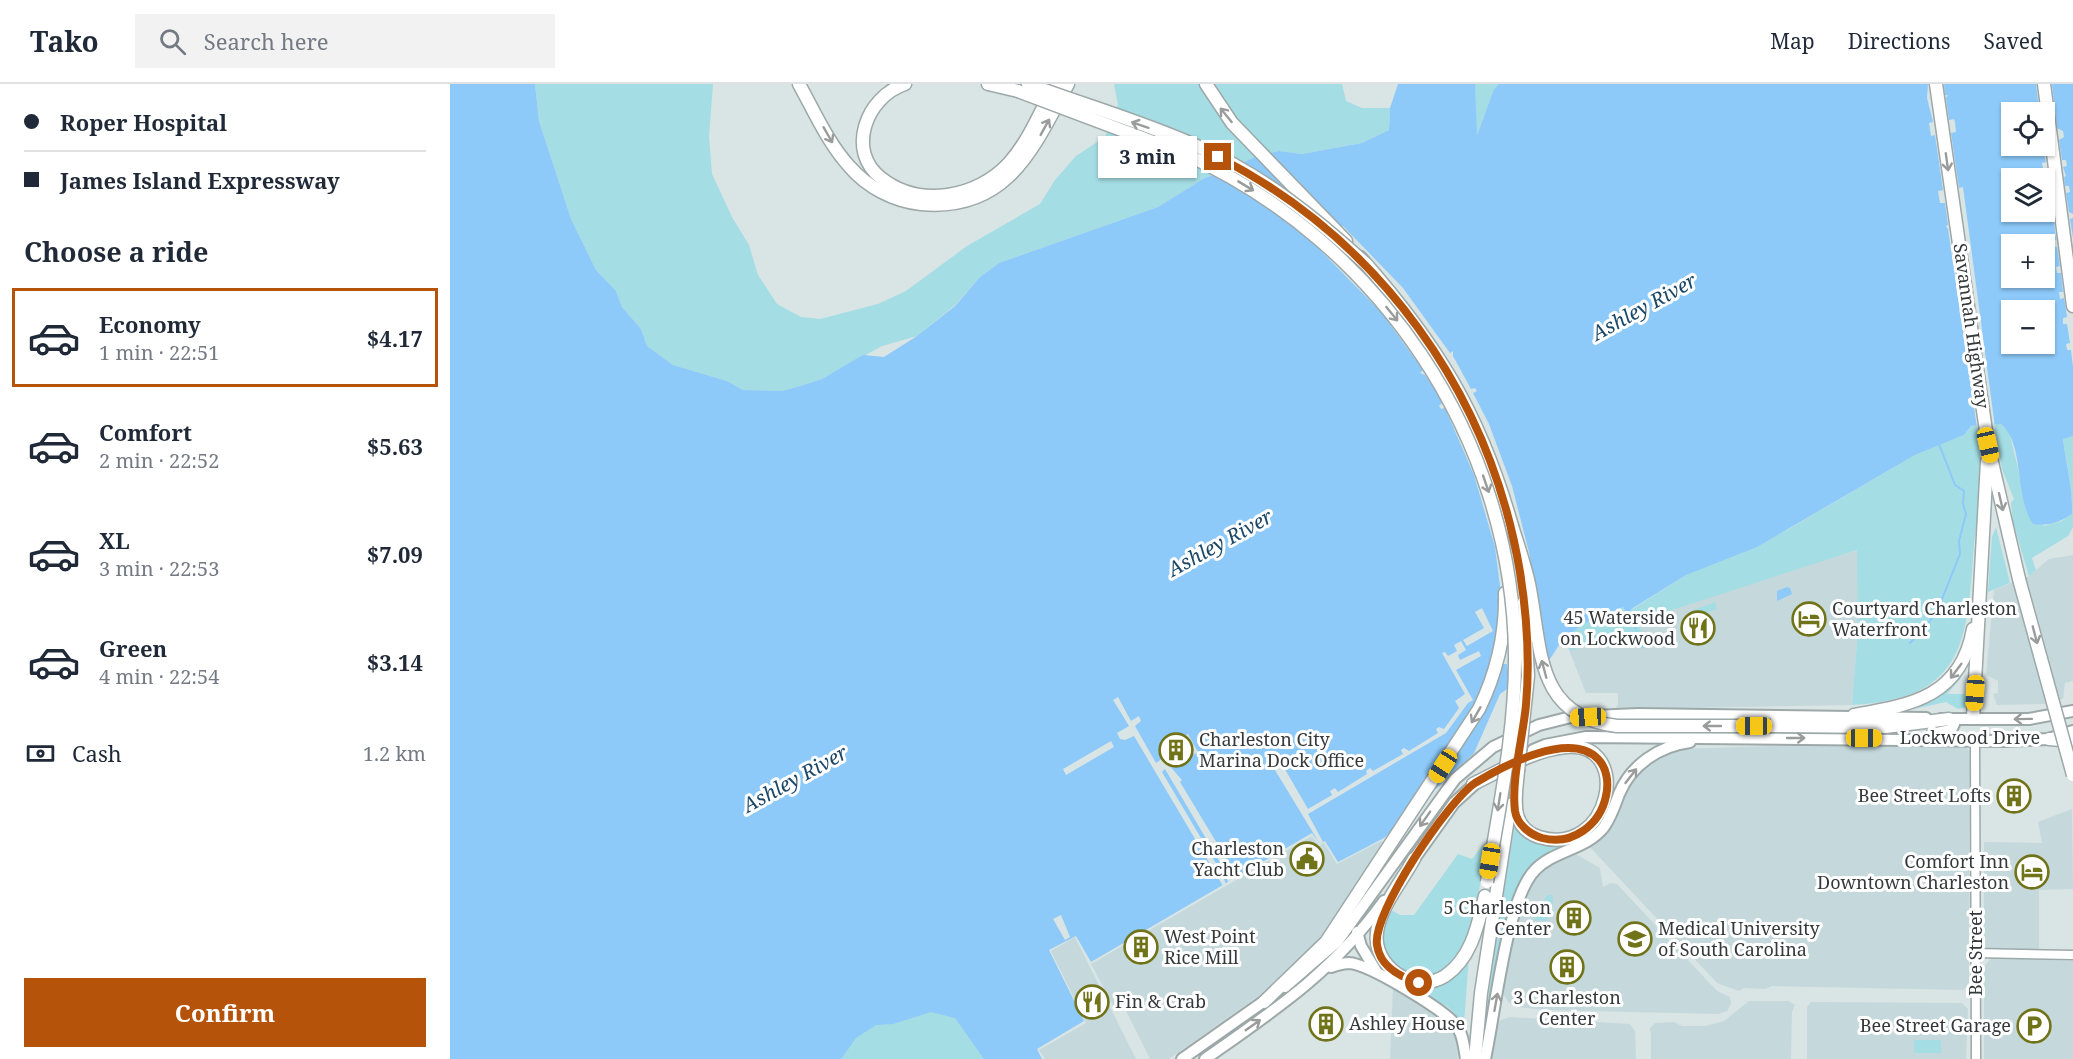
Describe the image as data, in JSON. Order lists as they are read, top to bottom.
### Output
{
  "streets": {
    "highway": ["Savannah Highway"],
    "main road": ["Lockwood Drive"],
    "street": ["Bee Street"]
  },
  "crossings": [
    ["Lockwood Drive", "Bee Street"]
  ],
  "water": ["Ashley River"],
  "places": {
    "hotel": ["Courtyard Charleston Waterfront", "Comfort Inn Downtown Charleston"],
    "restaurant": ["45 Waterside on Lockwood", "Fin & Crab"],
    "building": [
      "Charleston City Marina Dock Office",
      "Bee Street Lofts",
      "5 Charleston Center",
      "West Point Rice Mill",
      "3 Charleston Center",
      "Ashley House"
    ],
    "public building": ["Charleston Yacht Club"],
    "school or university": ["Medical University of South Carolina"],
    "parking": ["Bee Street Garage"]
  },
  "page": {
    "header": "Tako",
    "search": "Search here",
    "nav": ["Map", "Directions", "Saved"],
    "banner": ["Roper Hospital", "James Island Expressway"],
    "map_buttons": ["+", "−"],
    "bubble": "3 min",
    "heading": "Choose a ride",
    "list": [
      {
        "name": "Economy",
        "note": "1 min · 22:51",
        "value": "$4.17"
      },
      {
        "name": "Comfort",
        "note": "2 min · 22:52",
        "value": "$5.63"
      },
      {
        "name": "XL",
        "note": "3 min · 22:53",
        "value": "$7.09"
      },
      {
        "name": "Green",
        "note": "4 min · 22:54",
        "value": "$3.14"
      }
    ],
    "pay": ["Cash", "1.2 km"],
    "buttons": "Confirm"
  }
}
